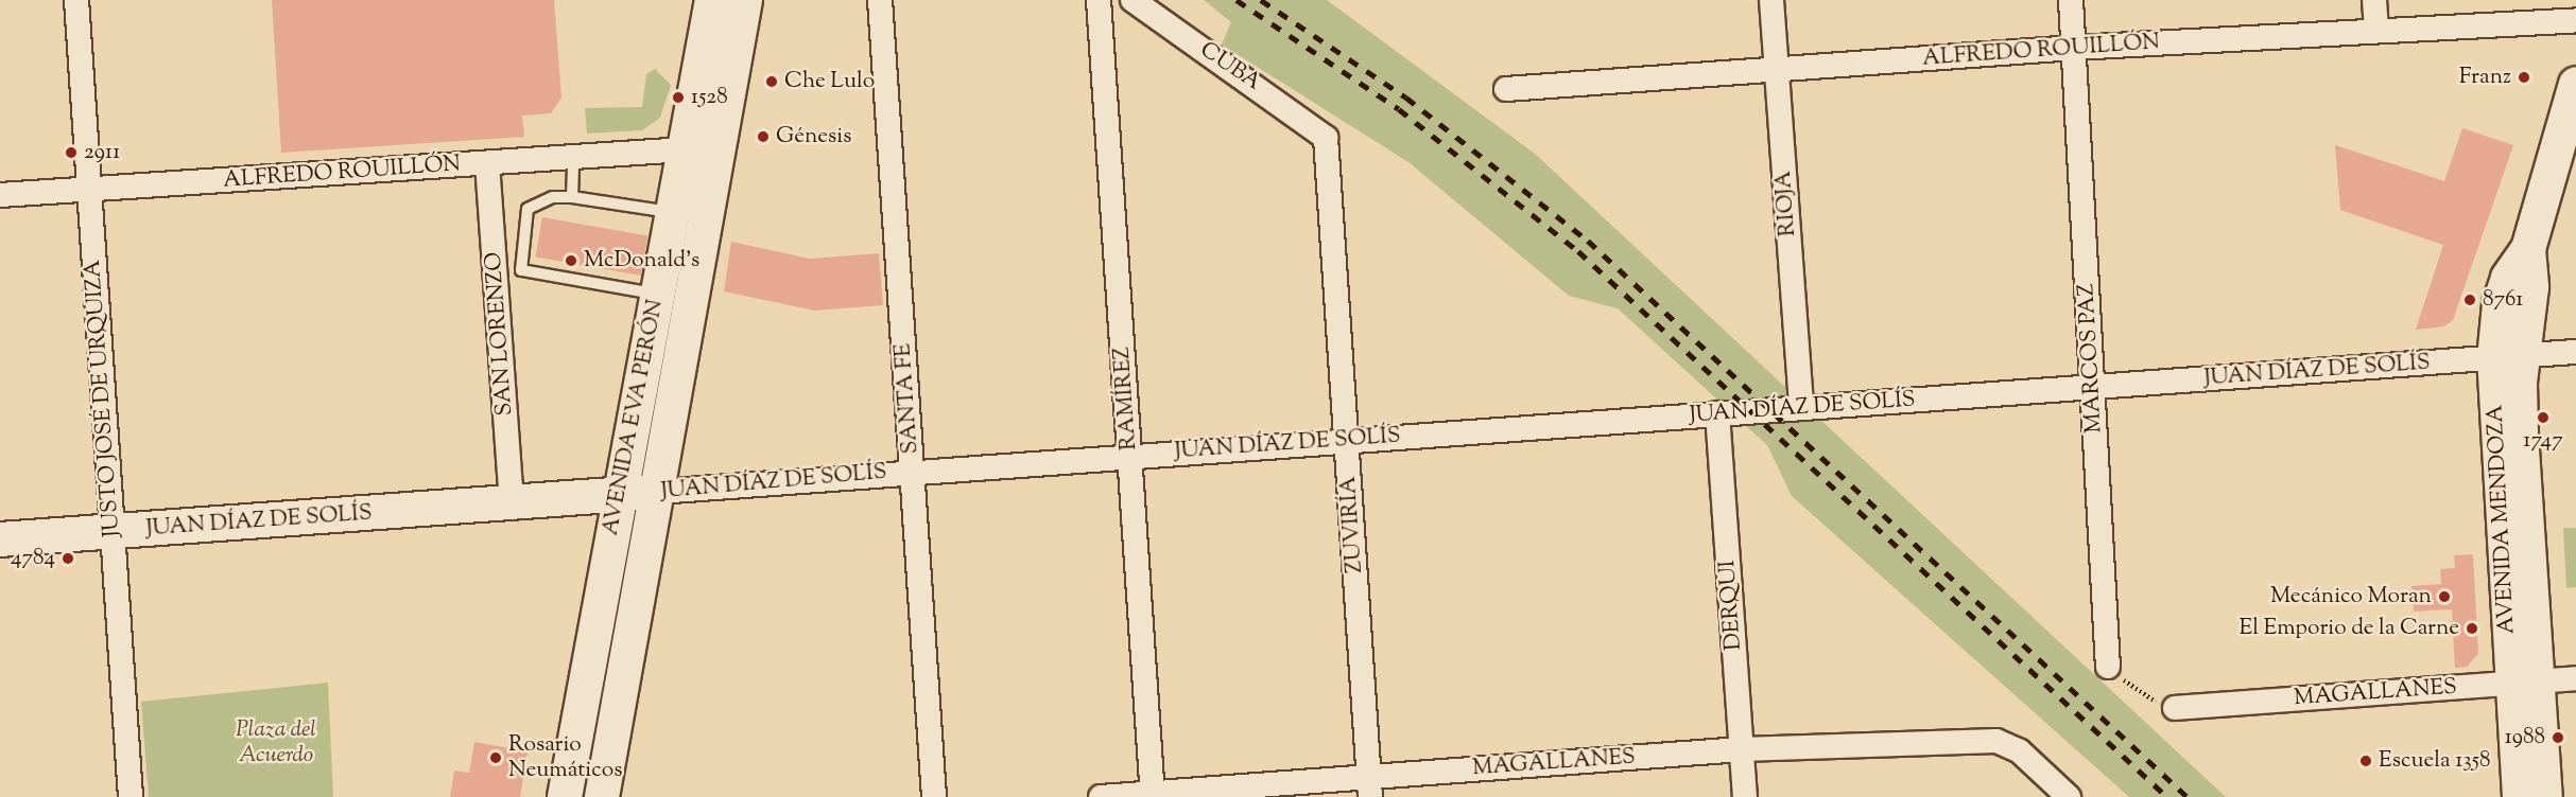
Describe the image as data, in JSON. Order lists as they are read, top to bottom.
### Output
{
  "streets": {
    "main road": ["JUAN DÍAZ DE SOLÍS", "AVENIDA EVA PERÓN", "AVENIDA MENDOZA"],
    "street": [
      "ALFREDO ROUILLÓN",
      "CUBA",
      "RIOJA",
      "SAN LORENZO",
      "MARCOS PAZ",
      "JUSTO JOSÉ DE URQUIZA",
      "SANTA FE",
      "RAMÍREZ",
      "ZUVIRÍA",
      "DERQUI",
      "MAGALLANES"
    ]
  },
  "crossings": [
    ["ALFREDO ROUILLÓN", "RIOJA"],
    ["ALFREDO ROUILLÓN", "SAN LORENZO"],
    ["ALFREDO ROUILLÓN", "MARCOS PAZ"],
    ["ALFREDO ROUILLÓN", "JUSTO JOSÉ DE URQUIZA"],
    ["ALFREDO ROUILLÓN", "AVENIDA EVA PERÓN"],
    ["CUBA", "ZUVIRÍA"],
    ["RIOJA", "JUAN DÍAZ DE SOLÍS"],
    ["SAN LORENZO", "JUAN DÍAZ DE SOLÍS"],
    ["MARCOS PAZ", "JUAN DÍAZ DE SOLÍS"],
    ["JUAN DÍAZ DE SOLÍS", "JUSTO JOSÉ DE URQUIZA"],
    ["JUAN DÍAZ DE SOLÍS", "SANTA FE"],
    ["JUAN DÍAZ DE SOLÍS", "RAMÍREZ"],
    ["JUAN DÍAZ DE SOLÍS", "AVENIDA EVA PERÓN"],
    ["JUAN DÍAZ DE SOLÍS", "AVENIDA MENDOZA"],
    ["JUAN DÍAZ DE SOLÍS", "ZUVIRÍA"],
    ["JUAN DÍAZ DE SOLÍS", "DERQUI"],
    ["RAMÍREZ", "MAGALLANES"],
    ["AVENIDA MENDOZA", "MAGALLANES"],
    ["ZUVIRÍA", "MAGALLANES"],
    ["DERQUI", "MAGALLANES"]
  ],
  "parks": ["Plaza del Acuerdo"],
  "places": [
    "Franz",
    "Che Lulo",
    "1528",
    "Génesis",
    "2911",
    "McDonald's",
    "8761",
    "1747",
    "4784",
    "Mecánico Moran",
    "El Emporio de la Carne",
    "1988",
    "Rosario Neumáticos",
    "Escuela 1358"
  ]
}
